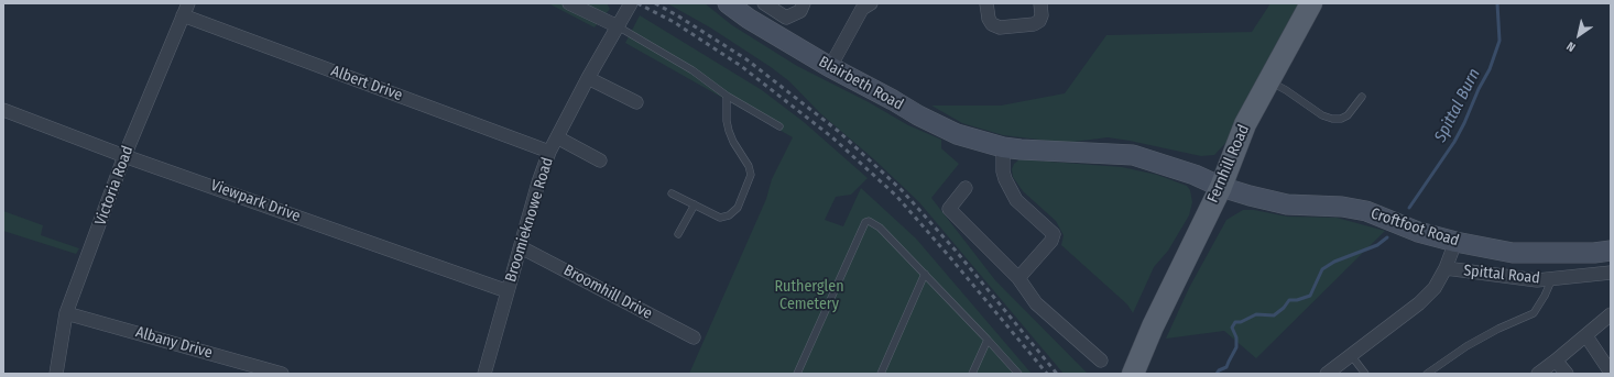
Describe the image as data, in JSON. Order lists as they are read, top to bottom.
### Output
{
  "streets": {
    "main road": ["Blairbeth Road", "Fernhill Road", "Croftfoot Road"],
    "street": [
      "Albert Drive",
      "Victoria Road",
      "Viewpark Drive",
      "Broomieknowe Road",
      "Spittal Road",
      "Broomhill Drive",
      "Albany Drive"
    ]
  },
  "crossings": [
    ["Albert Drive", "Victoria Road"],
    ["Albert Drive", "Broomieknowe Road"],
    ["Blairbeth Road", "Fernhill Road"],
    ["Blairbeth Road", "Croftfoot Road"],
    ["Fernhill Road", "Croftfoot Road"],
    ["Victoria Road", "Viewpark Drive"],
    ["Victoria Road", "Albany Drive"],
    ["Viewpark Drive", "Broomieknowe Road"],
    ["Broomieknowe Road", "Broomhill Drive"]
  ],
  "water": ["Spittal Burn"],
  "parks": ["Rutherglen Cemetery"],
  "north": "bottom left"
}
